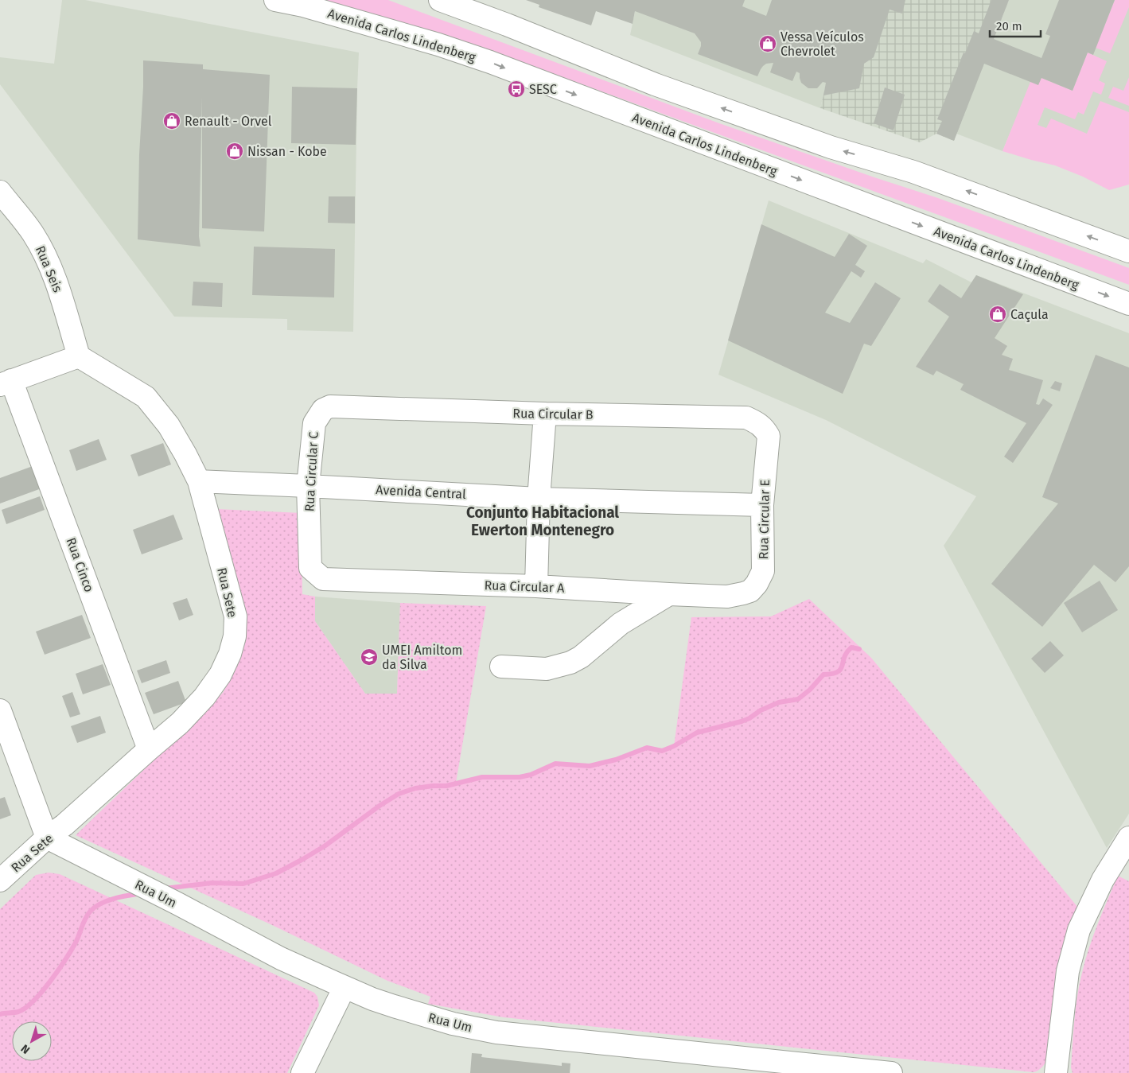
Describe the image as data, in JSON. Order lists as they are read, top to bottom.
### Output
{
  "streets": {
    "street": [
      "Avenida Carlos Lindenberg",
      "Rua Seis",
      "Rua Circular B",
      "Rua Circular C",
      "Avenida Central",
      "Rua Circular E",
      "Rua Cinco",
      "Rua Circular A",
      "Rua Sete",
      "Rua Um"
    ]
  },
  "crossings": [
    ["Rua Seis", "Rua Sete"],
    ["Rua Circular B", "Rua Circular C"],
    ["Rua Circular B", "Rua Circular E"],
    ["Rua Circular C", "Avenida Central"],
    ["Rua Circular C", "Rua Circular A"],
    ["Avenida Central", "Rua Circular E"],
    ["Avenida Central", "Rua Sete"],
    ["Rua Circular E", "Rua Circular A"],
    ["Rua Cinco", "Rua Sete"],
    ["Rua Sete", "Rua Um"]
  ],
  "districts": ["Conjunto Habitacional Ewerton Montenegro"],
  "places": {
    "shop": [
      "Vessa Veículos Chevrolet",
      "Renault - Orvel",
      "Nissan - Kobe",
      "Caçula"
    ],
    "bus stop": ["SESC"],
    "school or university": ["UMEI Amiltom da Silva"]
  },
  "scale_bar": "20 m",
  "north": "bottom left"
}
